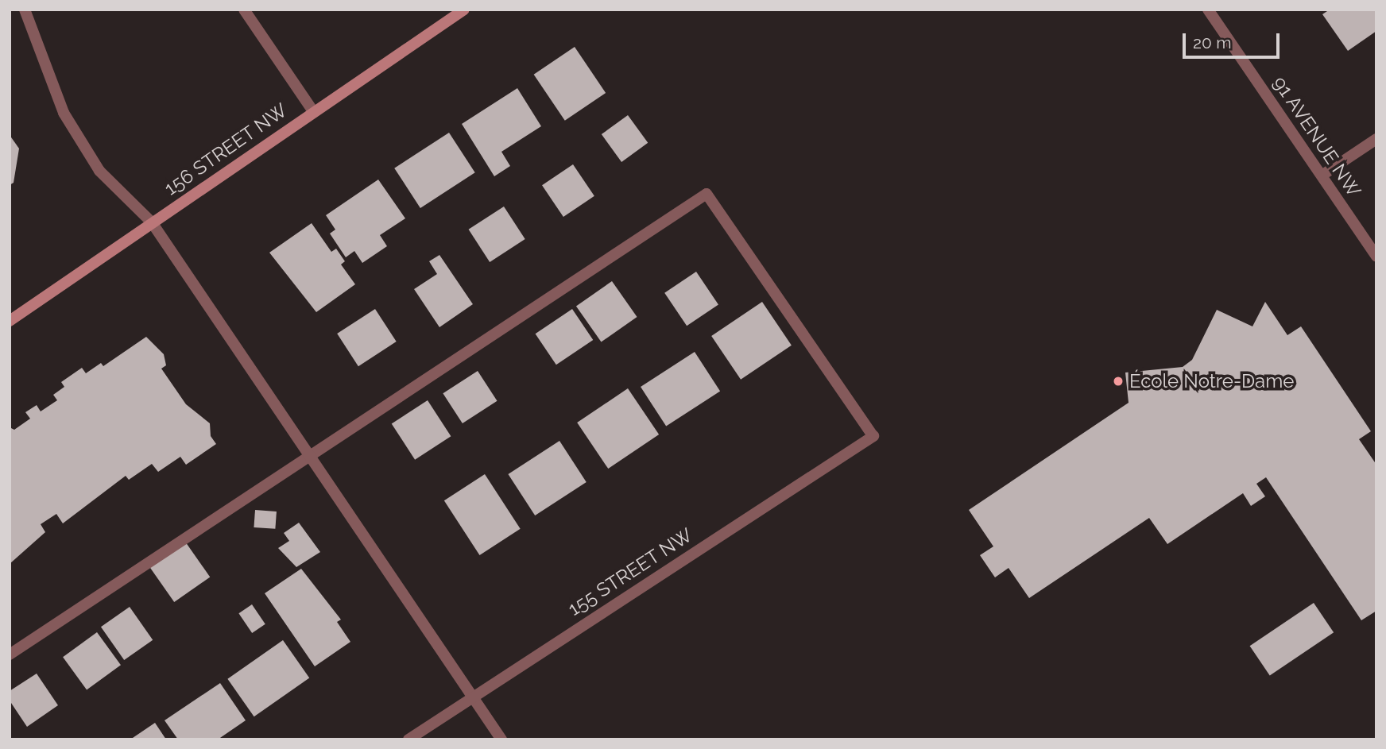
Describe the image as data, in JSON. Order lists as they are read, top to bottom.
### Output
{
  "streets": {
    "street": ["91 AVENUE NW", "156 STREET NW", "155 STREET NW"]
  },
  "places": ["École Notre-Dame"],
  "scale_bar": "20 m"
}
